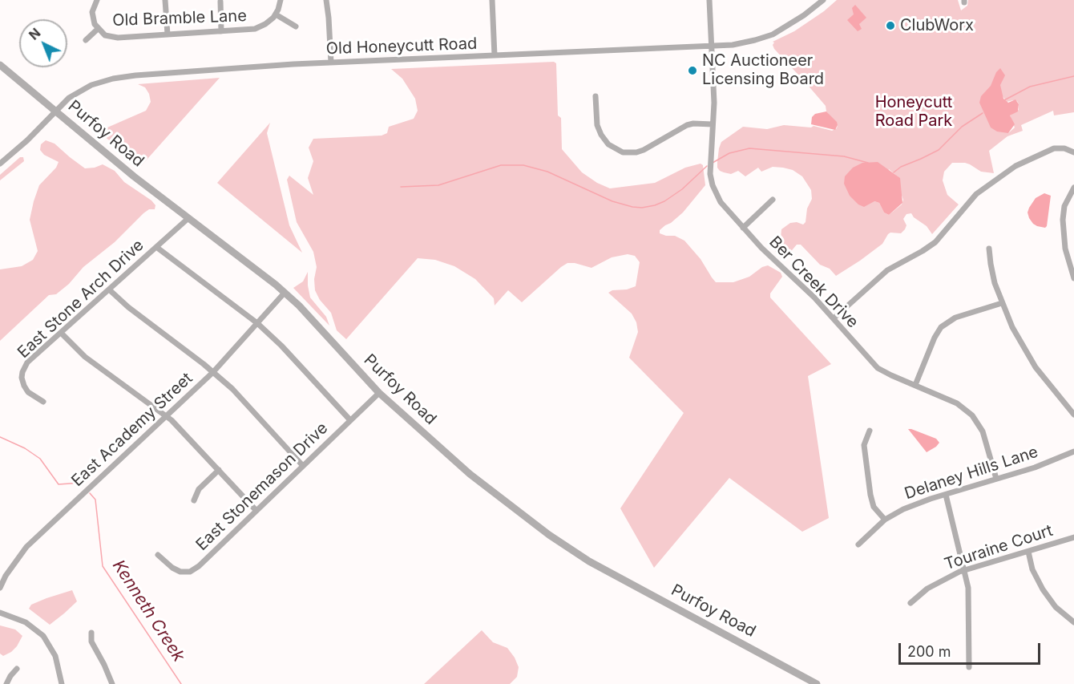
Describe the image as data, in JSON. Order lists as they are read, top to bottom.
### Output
{
  "streets": {
    "street": [
      "Old Bramble Lane",
      "Old Honeycutt Road",
      "Purfoy Road",
      "Ber Creek Drive",
      "East Stone Arch Drive",
      "East Academy Street",
      "Delaney Hills Lane",
      "East Stonemason Drive",
      "Touraine Court"
    ]
  },
  "crossings": [
    ["Old Honeycutt Road", "Purfoy Road"],
    ["Old Honeycutt Road", "Ber Creek Drive"],
    ["Purfoy Road", "East Stone Arch Drive"],
    ["Purfoy Road", "East Academy Street"],
    ["Purfoy Road", "East Stonemason Drive"],
    ["Ber Creek Drive", "Delaney Hills Lane"]
  ],
  "water": ["Kenneth Creek"],
  "parks": ["Honeycutt Road Park"],
  "places": ["ClubWorx", "NC Auctioneer Licensing Board"],
  "scale_bar": "200 m",
  "north": "top left"
}
